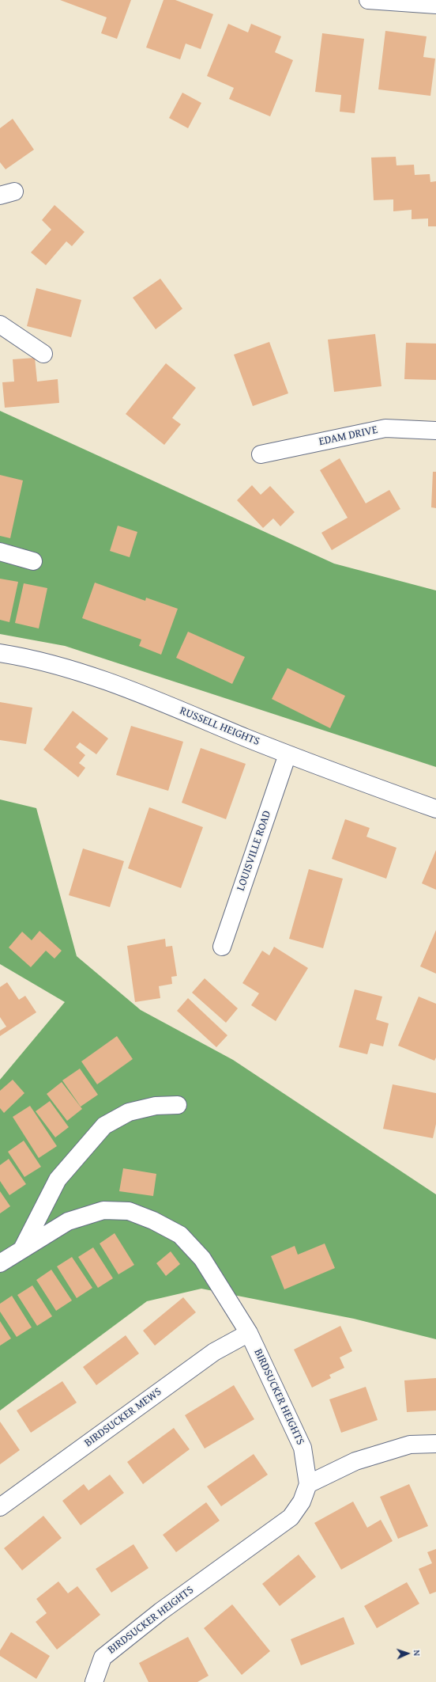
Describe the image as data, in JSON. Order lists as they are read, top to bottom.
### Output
{
  "streets": {
    "street": [
      "EDAM DRIVE",
      "RUSSELL HEIGHTS",
      "LOUISVILLE ROAD",
      "BIRDSUCKER HEIGHTS",
      "BIRDSUCKER MEWS"
    ]
  },
  "crossings": [
    ["RUSSELL HEIGHTS", "LOUISVILLE ROAD"],
    ["BIRDSUCKER HEIGHTS", "BIRDSUCKER MEWS"]
  ],
  "north": "right"
}
